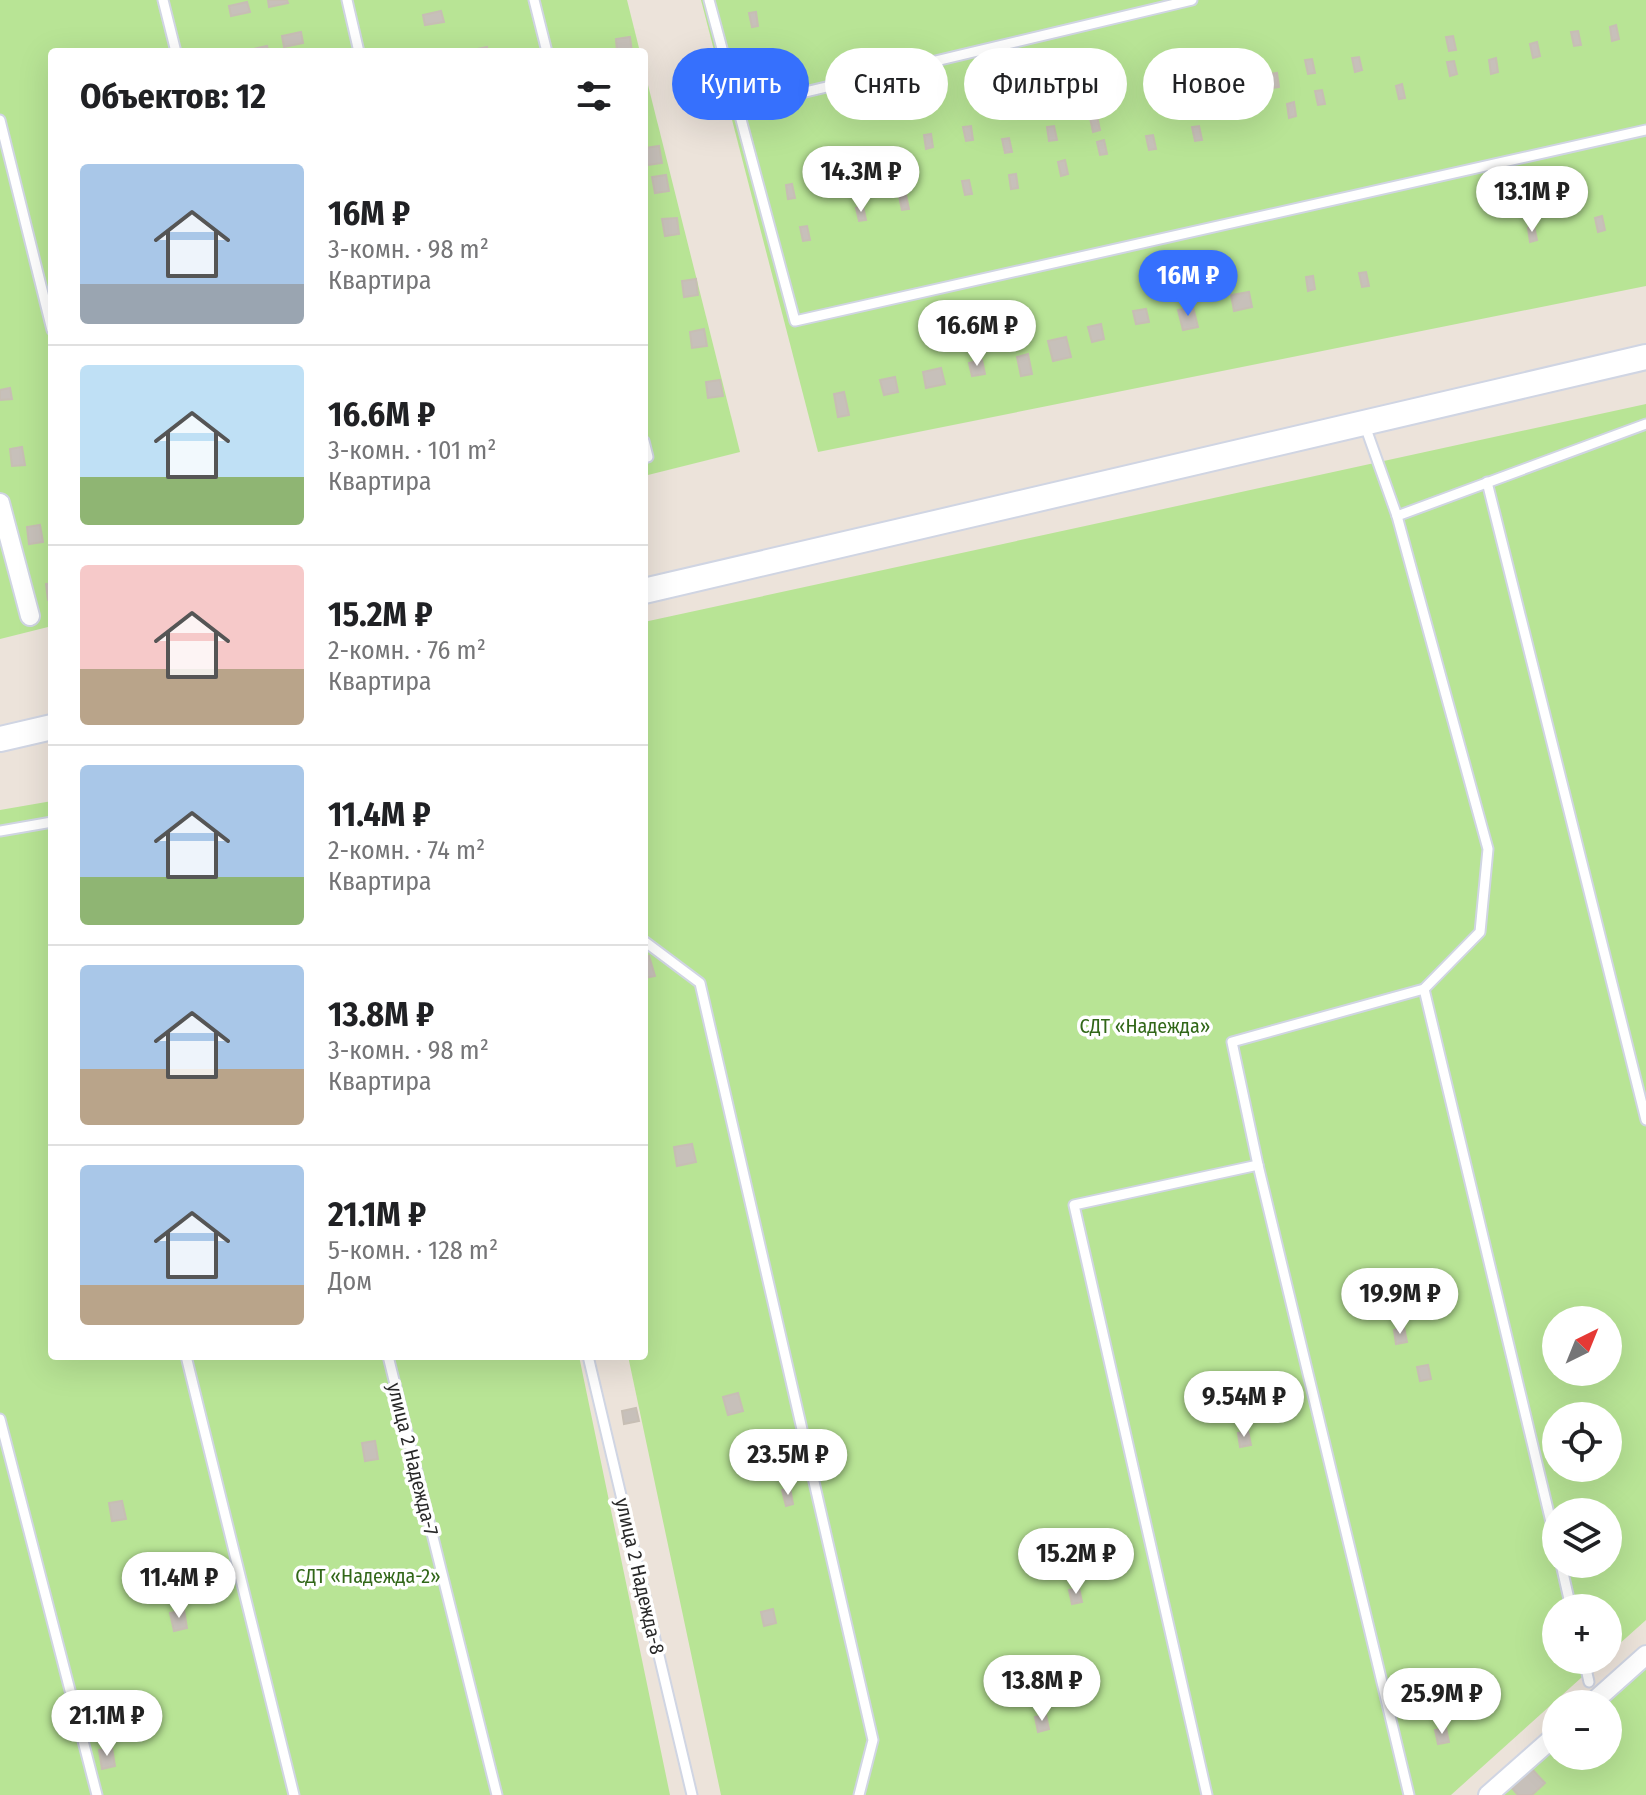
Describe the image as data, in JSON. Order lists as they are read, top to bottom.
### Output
{
  "streets": {
    "lane": ["улица 2 Надежда-7", "улица 2 Надежда-8"]
  },
  "parks": ["СДТ «Надежда»", "СДТ «Надежда-2»"],
  "north": "top right",
  "page": {
    "chip": [
      "Купить",
      "Снять",
      "Фильтры",
      "Новое"
    ],
    "heading": "Объектов: 12",
    "list": [
      {
        "name": "16M ₽",
        "note": "3-комн. · 98 m² · Квартира"
      },
      {
        "name": "16.6M ₽",
        "note": "3-комн. · 101 m² · Квартира"
      },
      {
        "name": "15.2M ₽",
        "note": "2-комн. · 76 m² · Квартира"
      },
      {
        "name": "11.4M ₽",
        "note": "2-комн. · 74 m² · Квартира"
      },
      {
        "name": "13.8M ₽",
        "note": "3-комн. · 98 m² · Квартира"
      },
      {
        "name": "21.1M ₽",
        "note": "5-комн. · 128 m² · Дом"
      }
    ],
    "price": [
      "14.3M ₽",
      "13.1M ₽",
      "16M ₽",
      "16.6M ₽",
      "19.9M ₽",
      "9.54M ₽",
      "23.5M ₽",
      "15.2M ₽",
      "11.4M ₽",
      "13.8M ₽",
      "25.9M ₽",
      "21.1M ₽"
    ],
    "map_buttons": ["+", "−"]
  }
}
